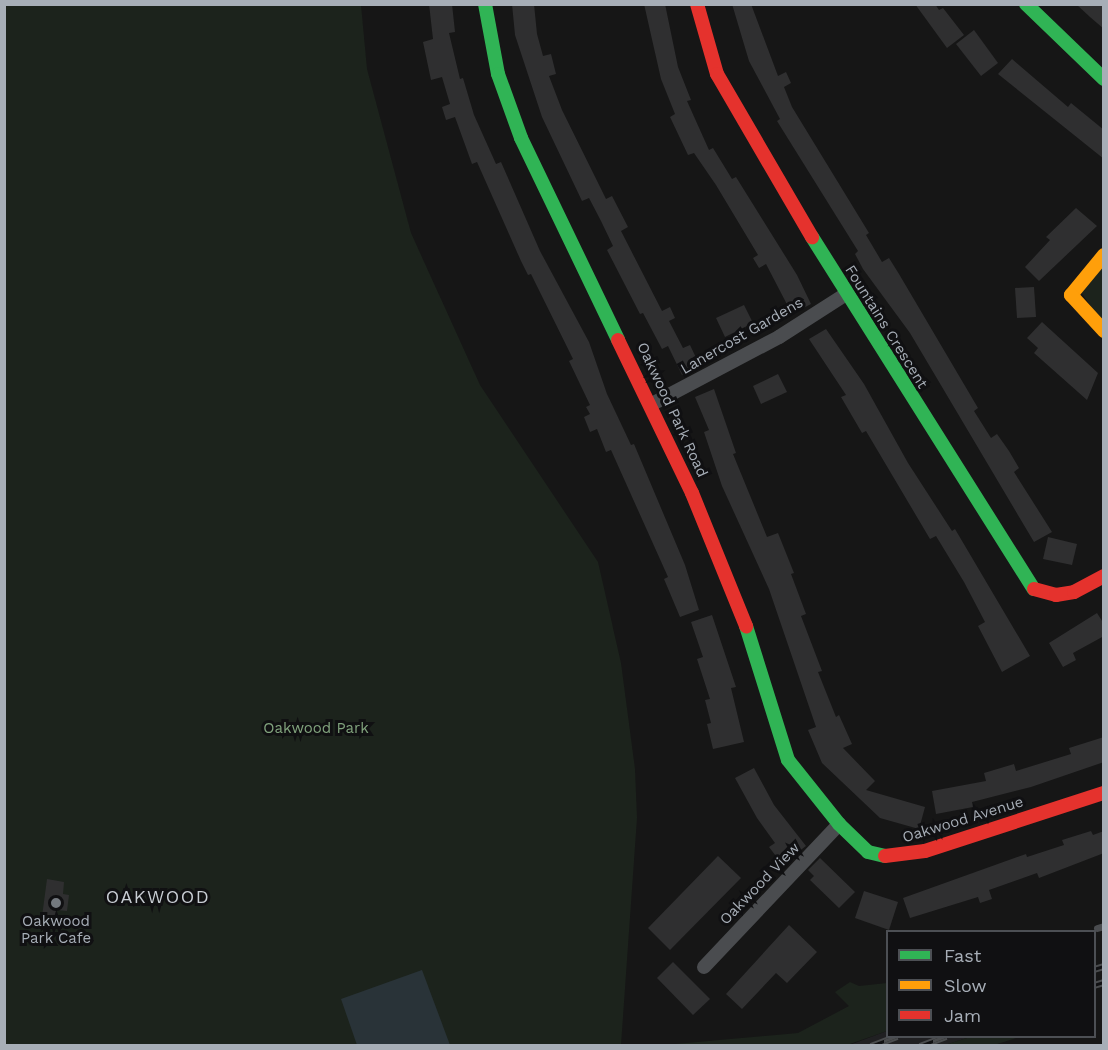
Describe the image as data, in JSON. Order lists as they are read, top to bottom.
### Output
{
  "streets": {
    "street": [
      "Fountains Crescent",
      "Lanercost Gardens",
      "Oakwood Park Road",
      "Oakwood Avenue",
      "Oakwood View"
    ]
  },
  "crossings": [
    ["Fountains Crescent", "Lanercost Gardens"],
    ["Lanercost Gardens", "Oakwood Park Road"],
    ["Oakwood Park Road", "Oakwood Avenue"],
    ["Oakwood Park Road", "Oakwood View"],
    ["Oakwood Avenue", "Oakwood View"]
  ],
  "districts": ["OAKWOOD"],
  "parks": ["Oakwood Park"],
  "places": ["Oakwood Park Cafe"],
  "legend": ["Fast", "Slow", "Jam"]
}
